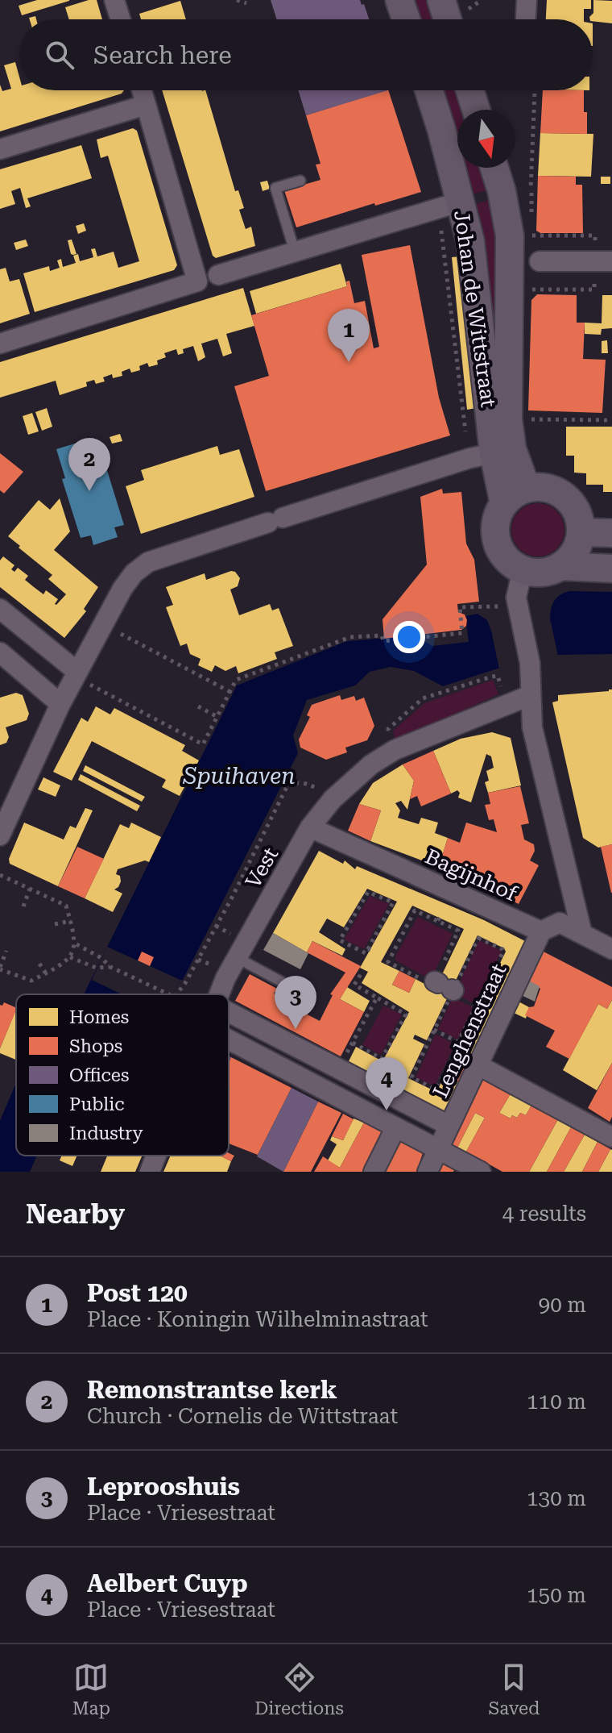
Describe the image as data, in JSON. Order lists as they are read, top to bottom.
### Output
{
  "streets": {
    "street": [
      "Johan de Wittstraat",
      "Vest",
      "Bagijnhof",
      "Lenghenstraat"
    ]
  },
  "crossings": [
    ["Vest", "Bagijnhof"],
    ["Bagijnhof", "Lenghenstraat"]
  ],
  "water": ["Spuihaven"],
  "legend": [
    "Homes",
    "Shops",
    "Offices",
    "Public",
    "Industry"
  ],
  "north": "bottom",
  "page": {
    "search": "Search here",
    "pins": [
      "1",
      "2",
      "3",
      "4"
    ],
    "heading": ["Nearby", "4 results"],
    "list": [
      {
        "mark": "1",
        "name": "Post 120",
        "note": "Place · Koningin Wilhelminastraat",
        "value": "90 m"
      },
      {
        "mark": "2",
        "name": "Remonstrantse kerk",
        "note": "Church · Cornelis de Wittstraat",
        "value": "110 m"
      },
      {
        "mark": "3",
        "name": "Leprooshuis",
        "note": "Place · Vriesestraat",
        "value": "130 m"
      },
      {
        "mark": "4",
        "name": "Aelbert Cuyp",
        "note": "Place · Vriesestraat",
        "value": "150 m"
      }
    ],
    "nav": ["Map", "Directions", "Saved"]
  }
}
